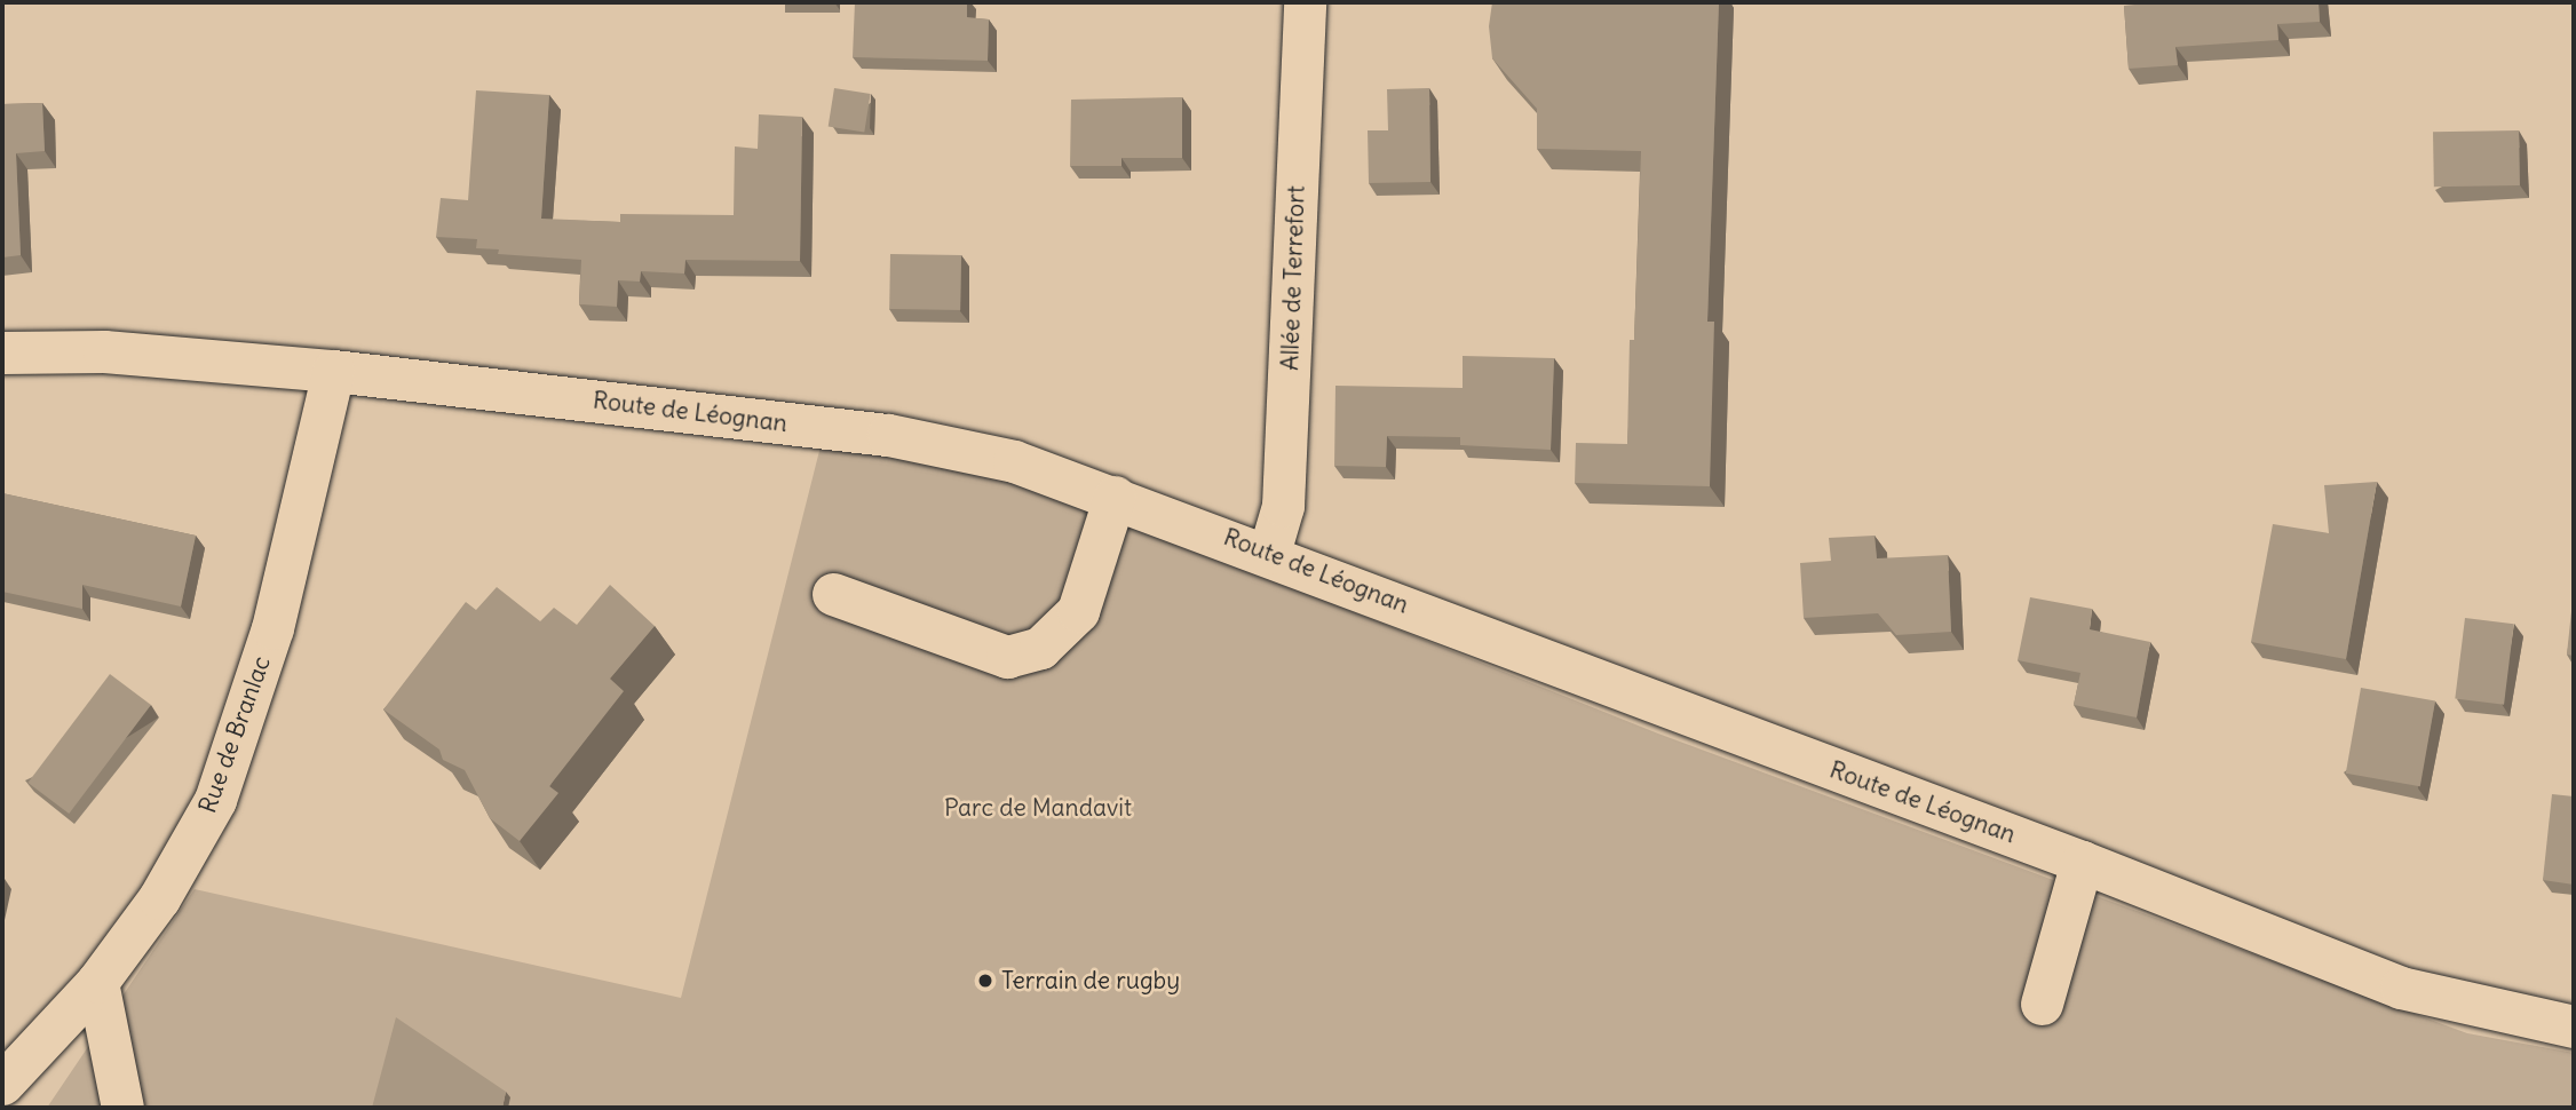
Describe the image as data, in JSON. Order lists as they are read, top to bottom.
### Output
{
  "streets": {
    "street": ["Allée de Terrefort", "Route de Léognan", "Rue de Branlac"]
  },
  "crossings": [
    ["Allée de Terrefort", "Route de Léognan"],
    ["Route de Léognan", "Rue de Branlac"]
  ],
  "parks": ["Parc de Mandavit"],
  "places": ["Terrain de rugby"]
}
